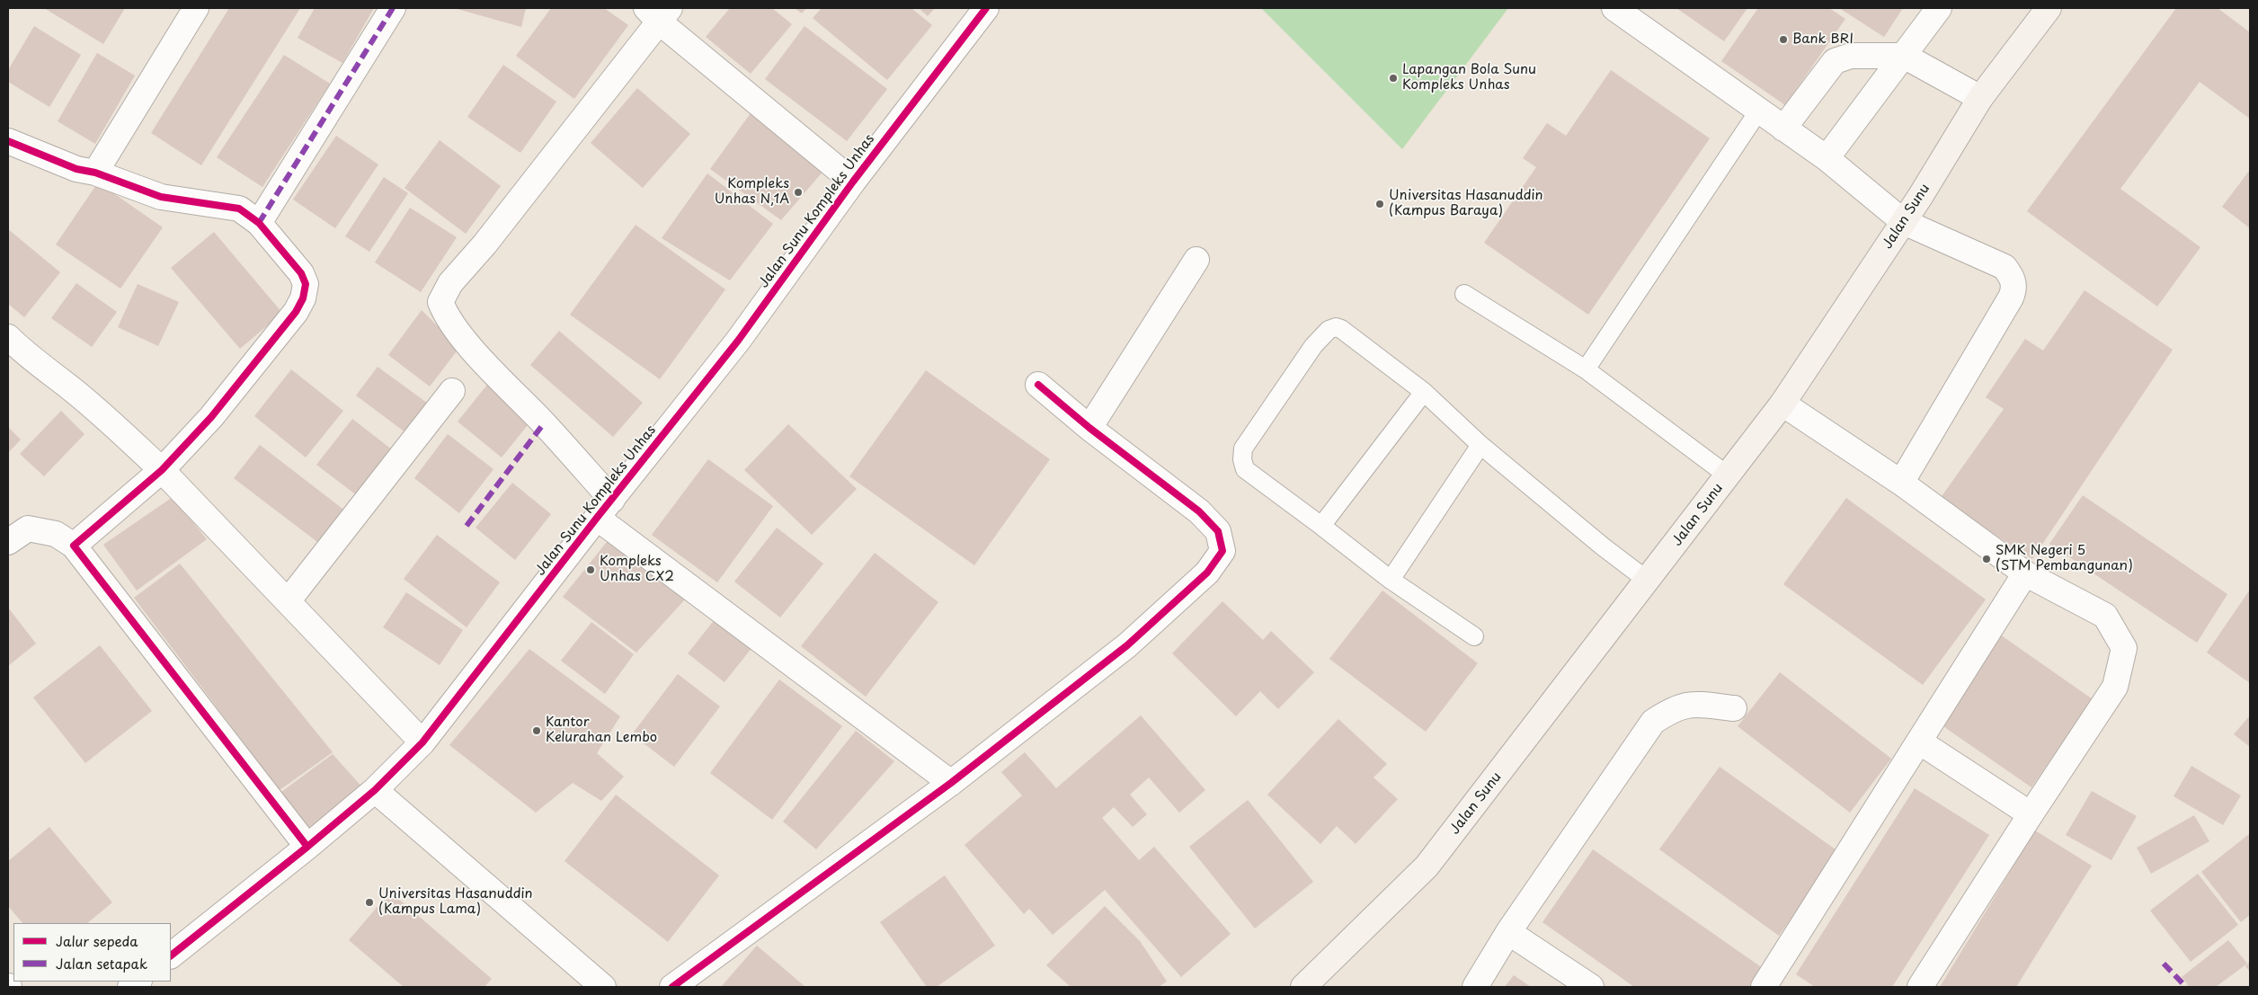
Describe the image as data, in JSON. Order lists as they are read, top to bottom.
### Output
{
  "streets": {
    "main road": ["Jalan Sunu"],
    "street": ["Jalan Sunu Kompleks Unhas"]
  },
  "places": [
    "Bank BRI",
    "Lapangan Bola Sunu Kompleks Unhas",
    "Kompleks Unhas N,1A",
    "Universitas Hasanuddin (Kampus Baraya)",
    "SMK Negeri 5 (STM Pembangunan)",
    "Kompleks Unhas CX2",
    "Kantor Kelurahan Lembo",
    "Universitas Hasanuddin (Kampus Lama)"
  ],
  "legend": ["Jalur sepeda", "Jalan setapak"]
}
